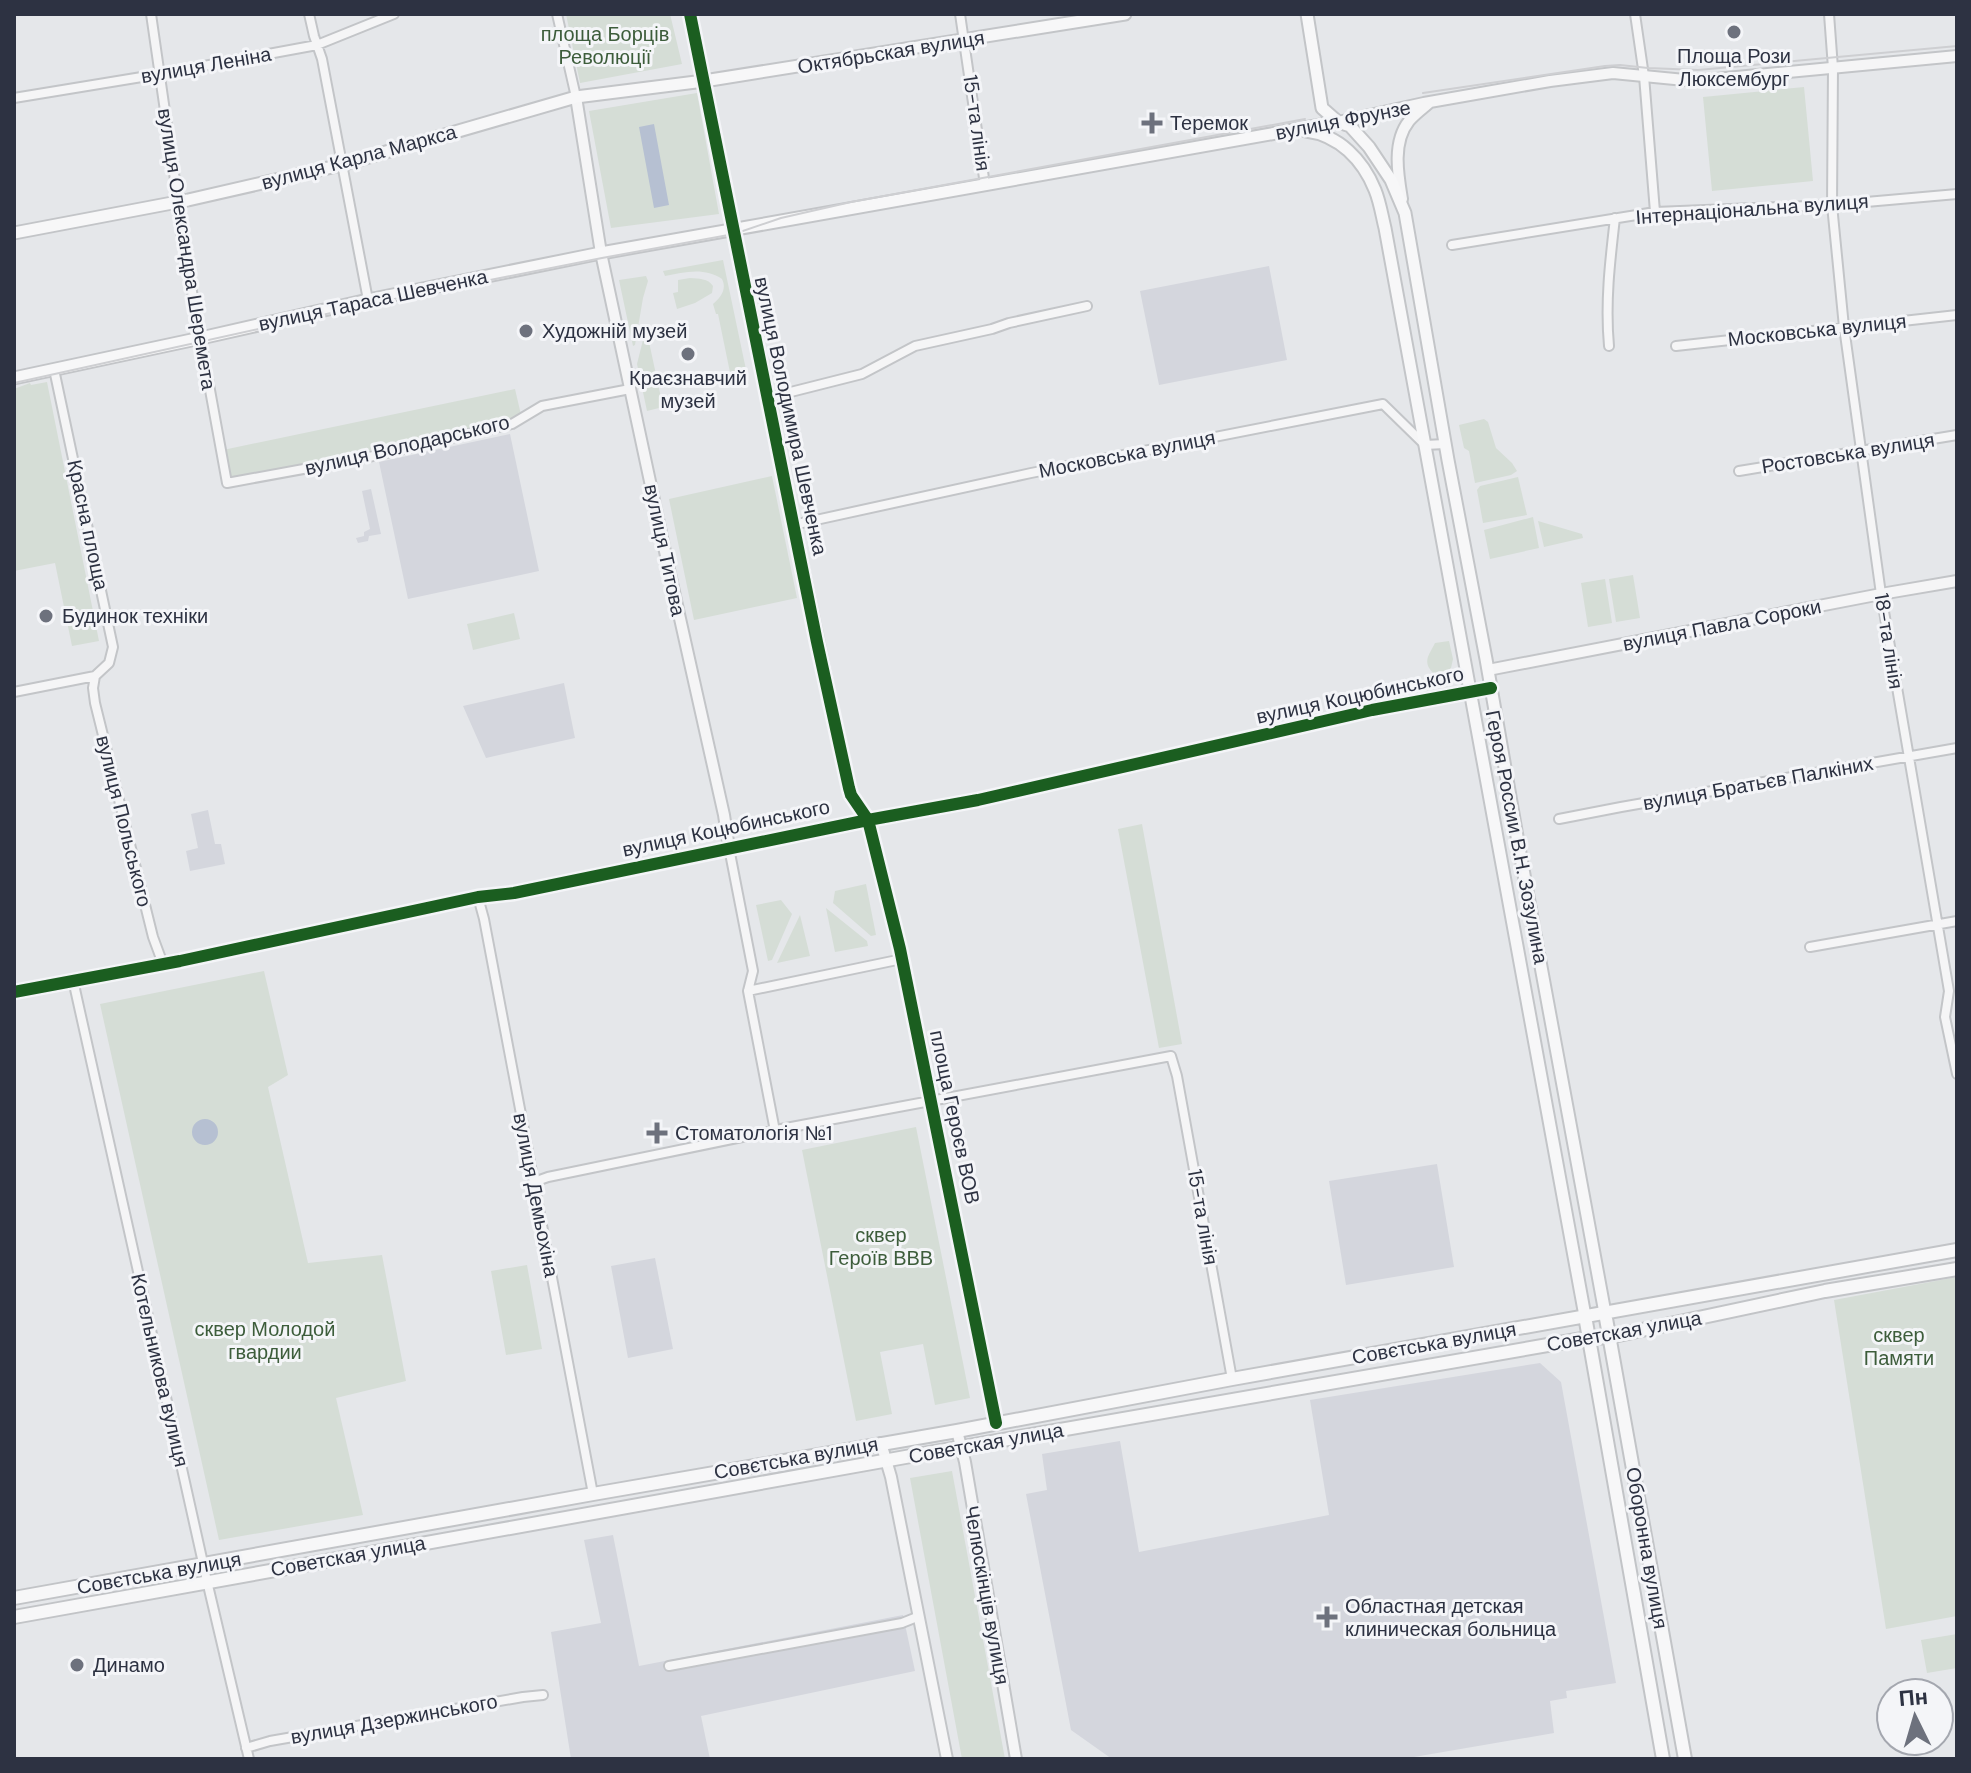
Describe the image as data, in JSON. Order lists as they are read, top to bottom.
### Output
{
  "streets": {
    "main road": [
      "Октябрьская вулиця",
      "вулиця Фрунзе",
      "вулиця Карла Маркса",
      "вулиця Тараса Шевченка",
      "Героя России В.Н. Зозулина",
      "Советская улица",
      "Совєтська вулиця",
      "Оборонна вулиця"
    ],
    "street": [
      "вулиця Леніна",
      "15-та лінія",
      "Інтернаціональна вулиця",
      "вулиця Олександра Шеремета",
      "Московська вулиця",
      "вулиця Володимира Шевченка",
      "вулиця Володарського",
      "Ростовська вулиця",
      "Красна площа",
      "вулиця Титова",
      "вулиця Павла Сороки",
      "18-та лінія",
      "вулиця Коцюбинського",
      "вулиця Братьєв Палкіних",
      "вулиця Польського",
      "площа Героєв ВОВ",
      "вулиця Демьохіна",
      "Котельникова вулиця",
      "Челюскінців вулиця",
      "вулиця Дзержинського"
    ]
  },
  "crossings": [
    ["Октябрьская вулиця", "15-та лінія"],
    ["Октябрьская вулиця", "вулиця Карла Маркса"],
    ["Октябрьская вулиця", "вулиця Володимира Шевченка"],
    ["вулиця Леніна", "вулиця Олександра Шеремета"],
    ["вулиця Фрунзе", "15-та лінія"],
    ["вулиця Фрунзе", "вулиця Тараса Шевченка"],
    ["вулиця Фрунзе", "вулиця Володимира Шевченка"],
    ["вулиця Фрунзе", "Героя России В.Н. Зозулина"],
    ["15-та лінія", "площа Героєв ВОВ"],
    ["15-та лінія", "Совєтська вулиця"],
    ["вулиця Карла Маркса", "вулиця Олександра Шеремета"],
    ["вулиця Карла Маркса", "вулиця Володимира Шевченка"],
    ["вулиця Карла Маркса", "вулиця Титова"],
    ["Інтернаціональна вулиця", "18-та лінія"],
    ["вулиця Олександра Шеремета", "вулиця Тараса Шевченка"],
    ["вулиця Олександра Шеремета", "вулиця Володарського"],
    ["вулиця Тараса Шевченка", "вулиця Володимира Шевченка"],
    ["вулиця Тараса Шевченка", "Красна площа"],
    ["вулиця Тараса Шевченка", "вулиця Титова"],
    ["Московська вулиця", "вулиця Володимира Шевченка"],
    ["Московська вулиця", "18-та лінія"],
    ["Московська вулиця", "Героя России В.Н. Зозулина"],
    ["вулиця Володимира Шевченка", "вулиця Коцюбинського"],
    ["вулиця Володимира Шевченка", "площа Героєв ВОВ"],
    ["вулиця Володарського", "вулиця Титова"],
    ["Ростовська вулиця", "18-та лінія"],
    ["Красна площа", "вулиця Польського"],
    ["вулиця Титова", "вулиця Коцюбинського"],
    ["вулиця Павла Сороки", "18-та лінія"],
    ["вулиця Павла Сороки", "Героя России В.Н. Зозулина"],
    ["18-та лінія", "вулиця Братьєв Палкіних"],
    ["вулиця Коцюбинського", "вулиця Польського"],
    ["вулиця Коцюбинського", "Героя России В.Н. Зозулина"],
    ["вулиця Коцюбинського", "площа Героєв ВОВ"],
    ["вулиця Коцюбинського", "вулиця Демьохіна"],
    ["вулиця Коцюбинського", "Котельникова вулиця"],
    ["Героя России В.Н. Зозулина", "Совєтська вулиця"],
    ["Героя России В.Н. Зозулина", "Оборонна вулиця"],
    ["площа Героєв ВОВ", "Совєтська вулиця"],
    ["вулиця Демьохіна", "Совєтська вулиця"],
    ["Советская улица", "Котельникова вулиця"],
    ["Советская улица", "Оборонна вулиця"],
    ["Советская улица", "Челюскінців вулиця"],
    ["Совєтська вулиця", "Котельникова вулиця"],
    ["Совєтська вулиця", "Оборонна вулиця"],
    ["Совєтська вулиця", "Челюскінців вулиця"],
    ["Котельникова вулиця", "вулиця Дзержинського"]
  ],
  "parks": [
    "площа Борців Революції",
    "сквер Героїв ВВВ",
    "сквер Молодой гвардии",
    "сквер Памяти"
  ],
  "places": {
    "other": [
      "Площа Рози Люксембург",
      "Художній музей",
      "Краєзнавчий музей",
      "Будинок техніки",
      "Динамо"
    ],
    "health": ["Теремок", "Стоматологія №1", "Областная детская клиническая больница"]
  },
  "north": "top"
}
